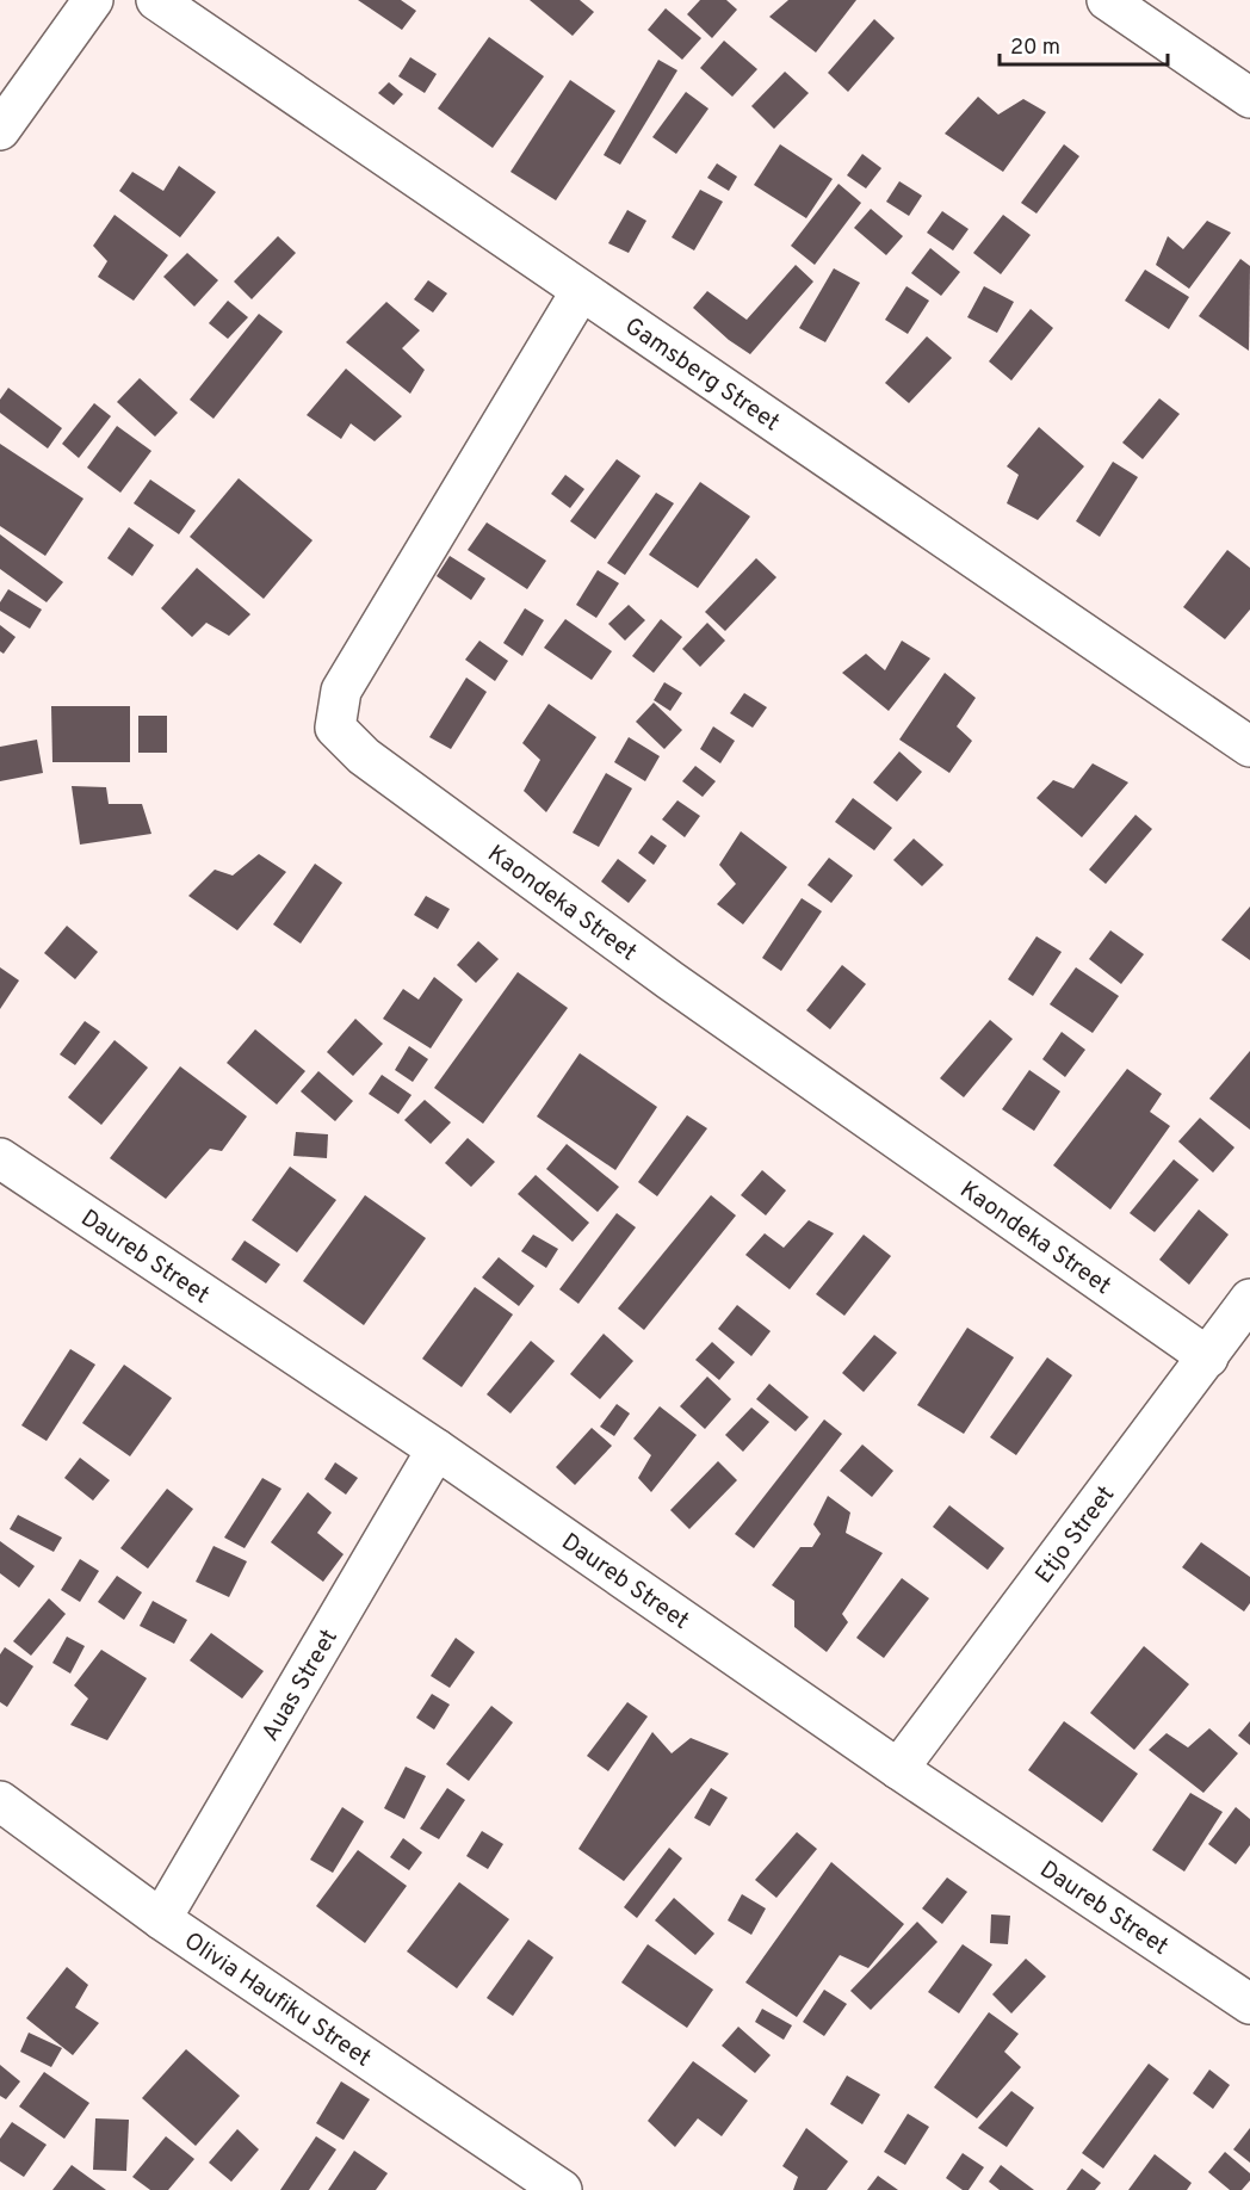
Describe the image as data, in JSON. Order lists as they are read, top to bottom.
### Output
{
  "streets": {
    "street": [
      "Gamsberg Street",
      "Kaondeka Street",
      "Daureb Street",
      "Etjo Street",
      "Auas Street",
      "Olivia Haufiku Street"
    ]
  },
  "crossings": [
    ["Gamsberg Street", "Kaondeka Street"],
    ["Kaondeka Street", "Etjo Street"],
    ["Daureb Street", "Etjo Street"],
    ["Daureb Street", "Auas Street"],
    ["Auas Street", "Olivia Haufiku Street"]
  ],
  "scale_bar": "20 m"
}
